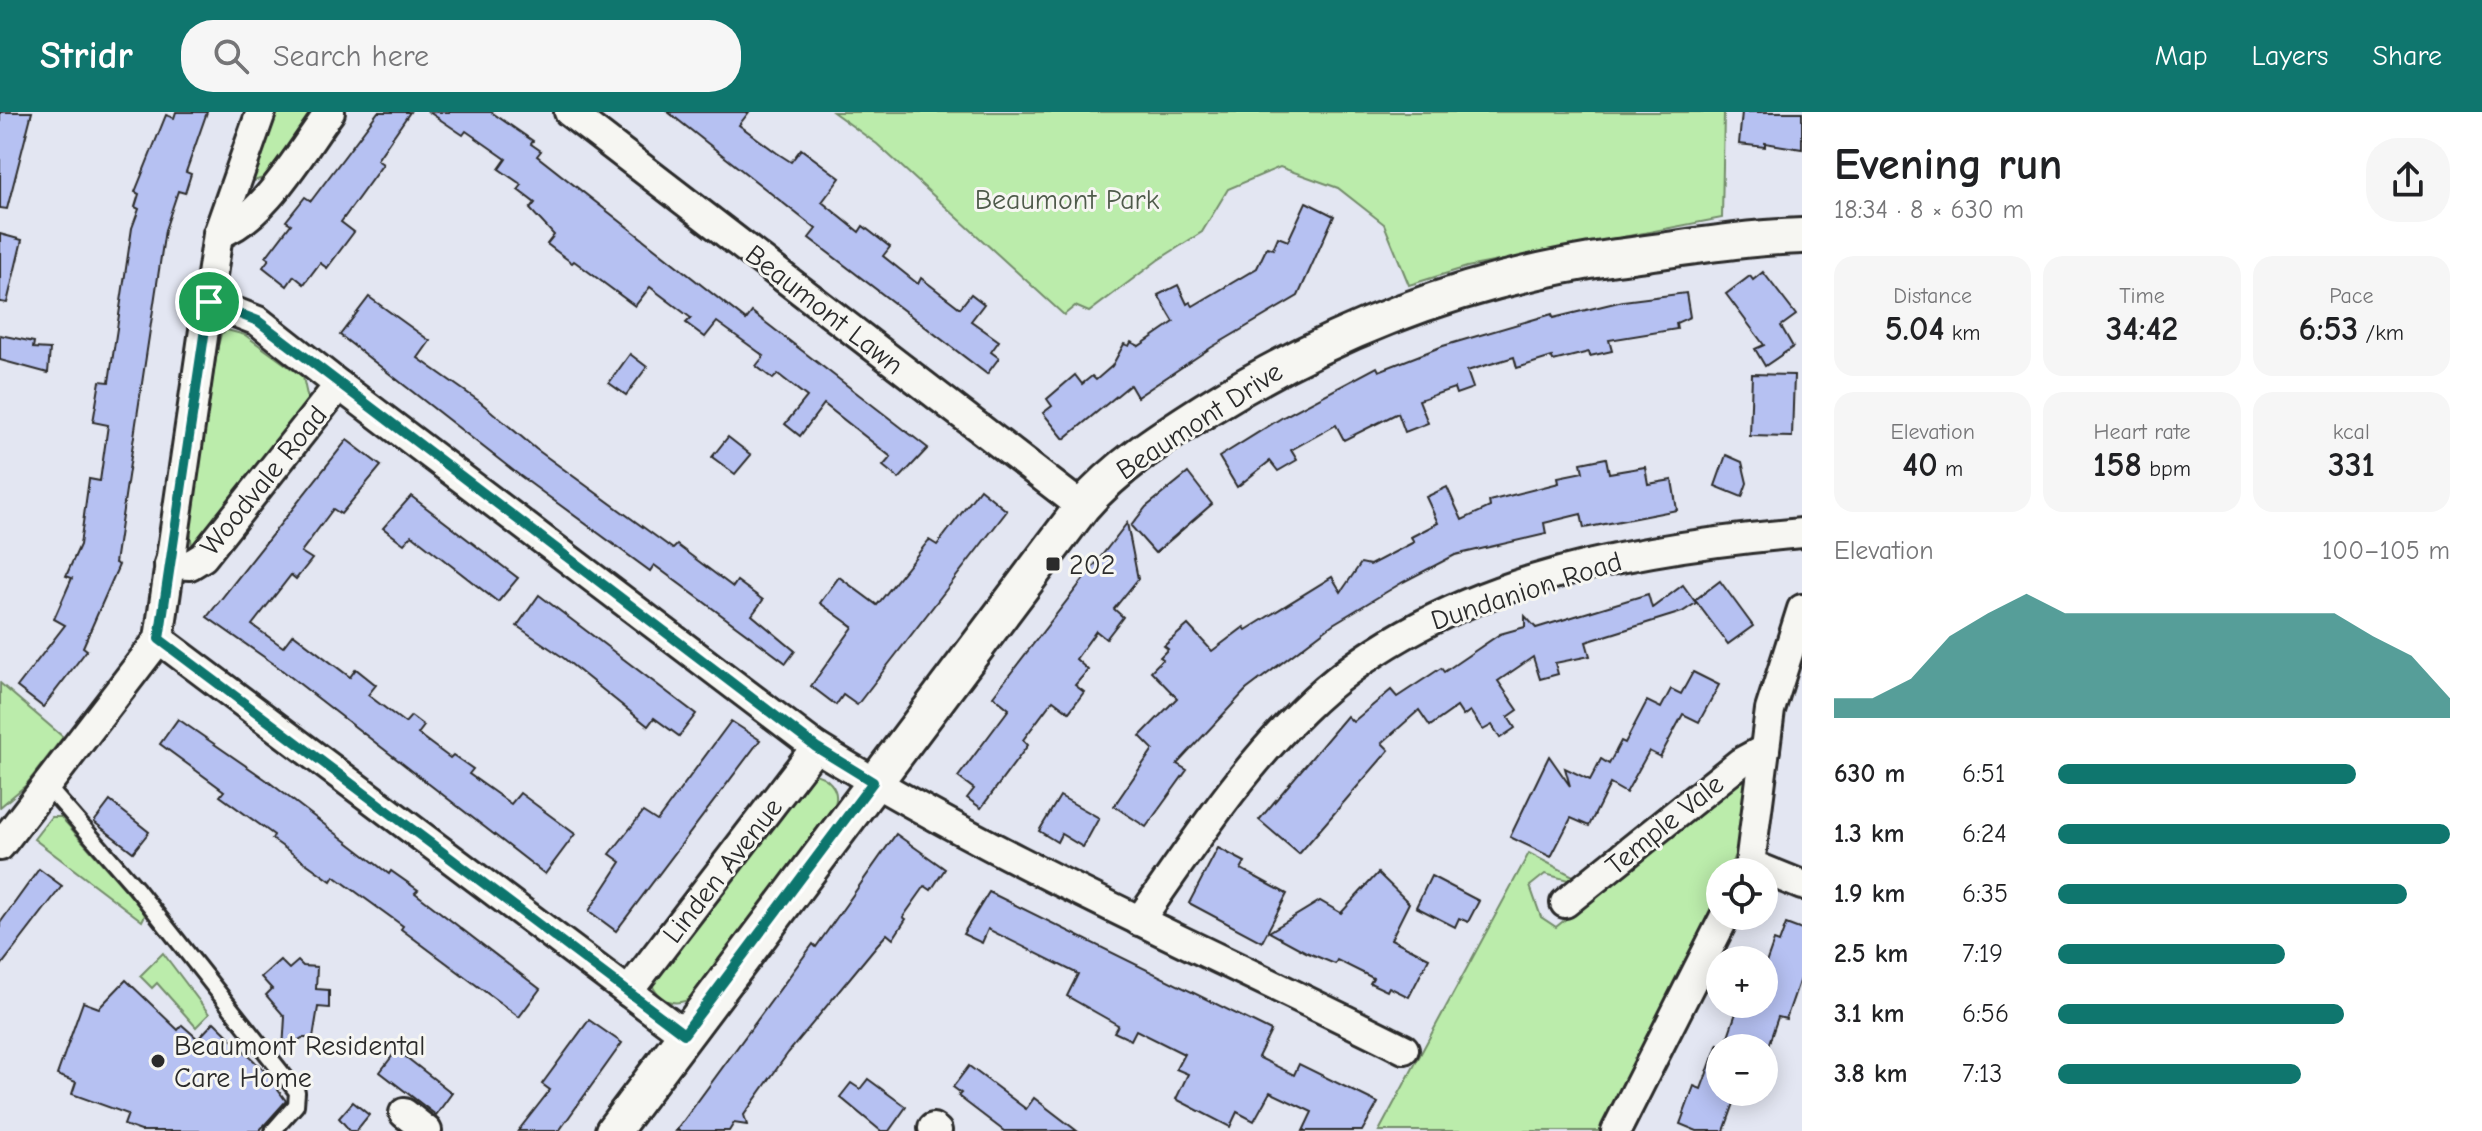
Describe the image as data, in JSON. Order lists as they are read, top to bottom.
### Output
{
  "streets": {
    "street": [
      "Beaumont Lawn",
      "Beaumont Drive",
      "Woodvale Road",
      "Dundanion Road",
      "Temple Vale",
      "Linden Avenue"
    ]
  },
  "crossings": [
    ["Beaumont Lawn", "Beaumont Drive"]
  ],
  "parks": ["Beaumont Park"],
  "places": {
    "transit": ["202"],
    "other": ["Beaumont Residental Care Home"]
  },
  "page": {
    "header": "Stridr",
    "search": "Search here",
    "nav": ["Map", "Layers", "Share"],
    "heading": ["Evening run", "18:34 · 8 × 630 m"],
    "stats": [
      ["Distance", "5.04 km"],
      ["Time", "34:42"],
      ["Pace", "6:53 /km"],
      ["Elevation", "40 m"],
      ["Heart rate", "158 bpm"],
      ["kcal", "331"]
    ],
    "chart": ["Elevation", "100–105 m"],
    "list": [
      {
        "name": "630 m",
        "note": "6:51"
      },
      {
        "name": "1.3 km",
        "note": "6:24"
      },
      {
        "name": "1.9 km",
        "note": "6:35"
      },
      {
        "name": "2.5 km",
        "note": "7:19"
      },
      {
        "name": "3.1 km",
        "note": "6:56"
      },
      {
        "name": "3.8 km",
        "note": "7:13"
      }
    ],
    "map_buttons": ["+", "−"]
  }
}
